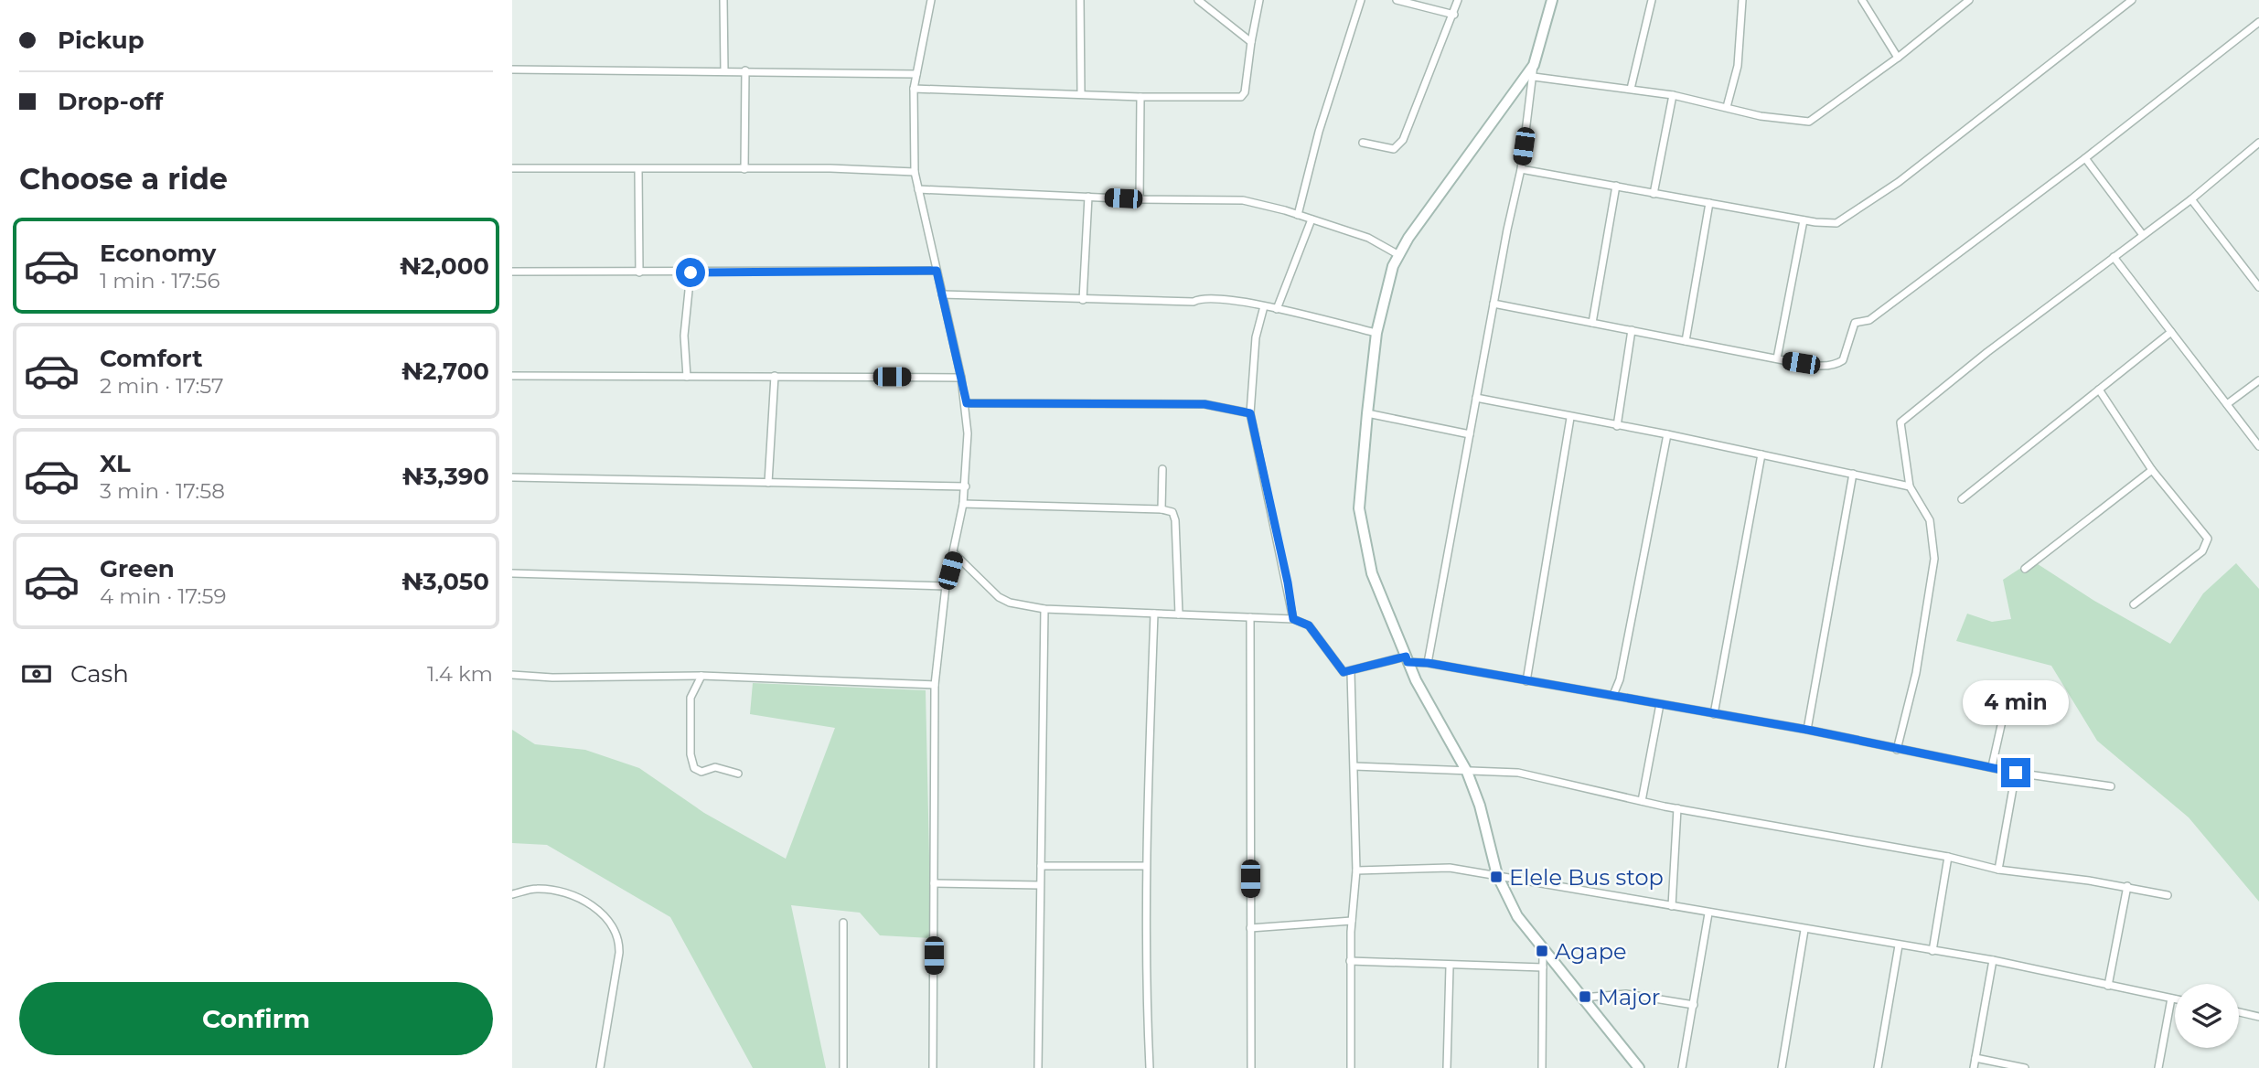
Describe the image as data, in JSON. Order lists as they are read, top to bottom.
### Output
{
  "places": {
    "transit": ["Elele Bus stop", "Agape", "Major"]
  },
  "page": {
    "banner": ["Pickup", "Drop-off"],
    "heading": "Choose a ride",
    "list": [
      {
        "name": "Economy",
        "note": "1 min · 17:56",
        "value": "₦2,000"
      },
      {
        "name": "Comfort",
        "note": "2 min · 17:57",
        "value": "₦2,700"
      },
      {
        "name": "XL",
        "note": "3 min · 17:58",
        "value": "₦3,390"
      },
      {
        "name": "Green",
        "note": "4 min · 17:59",
        "value": "₦3,050"
      }
    ],
    "pay": ["Cash", "1.4 km"],
    "bubble": "4 min",
    "buttons": "Confirm"
  }
}
